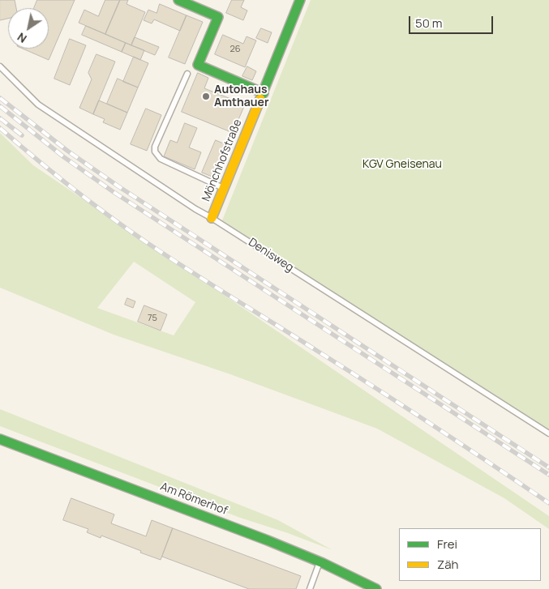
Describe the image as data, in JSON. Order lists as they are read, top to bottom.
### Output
{
  "streets": {
    "street": ["Mönchhofstraße", "Am Römerhof"],
    "lane": ["Denisweg"]
  },
  "crossings": [
    ["Mönchhofstraße", "Denisweg"]
  ],
  "parks": ["KGV Gneisenau"],
  "places": ["Autohaus Amthauer"],
  "house_numbers": ["26", "75"],
  "legend": ["Frei", "Zäh"],
  "scale_bar": "50 m",
  "north": "bottom left"
}
